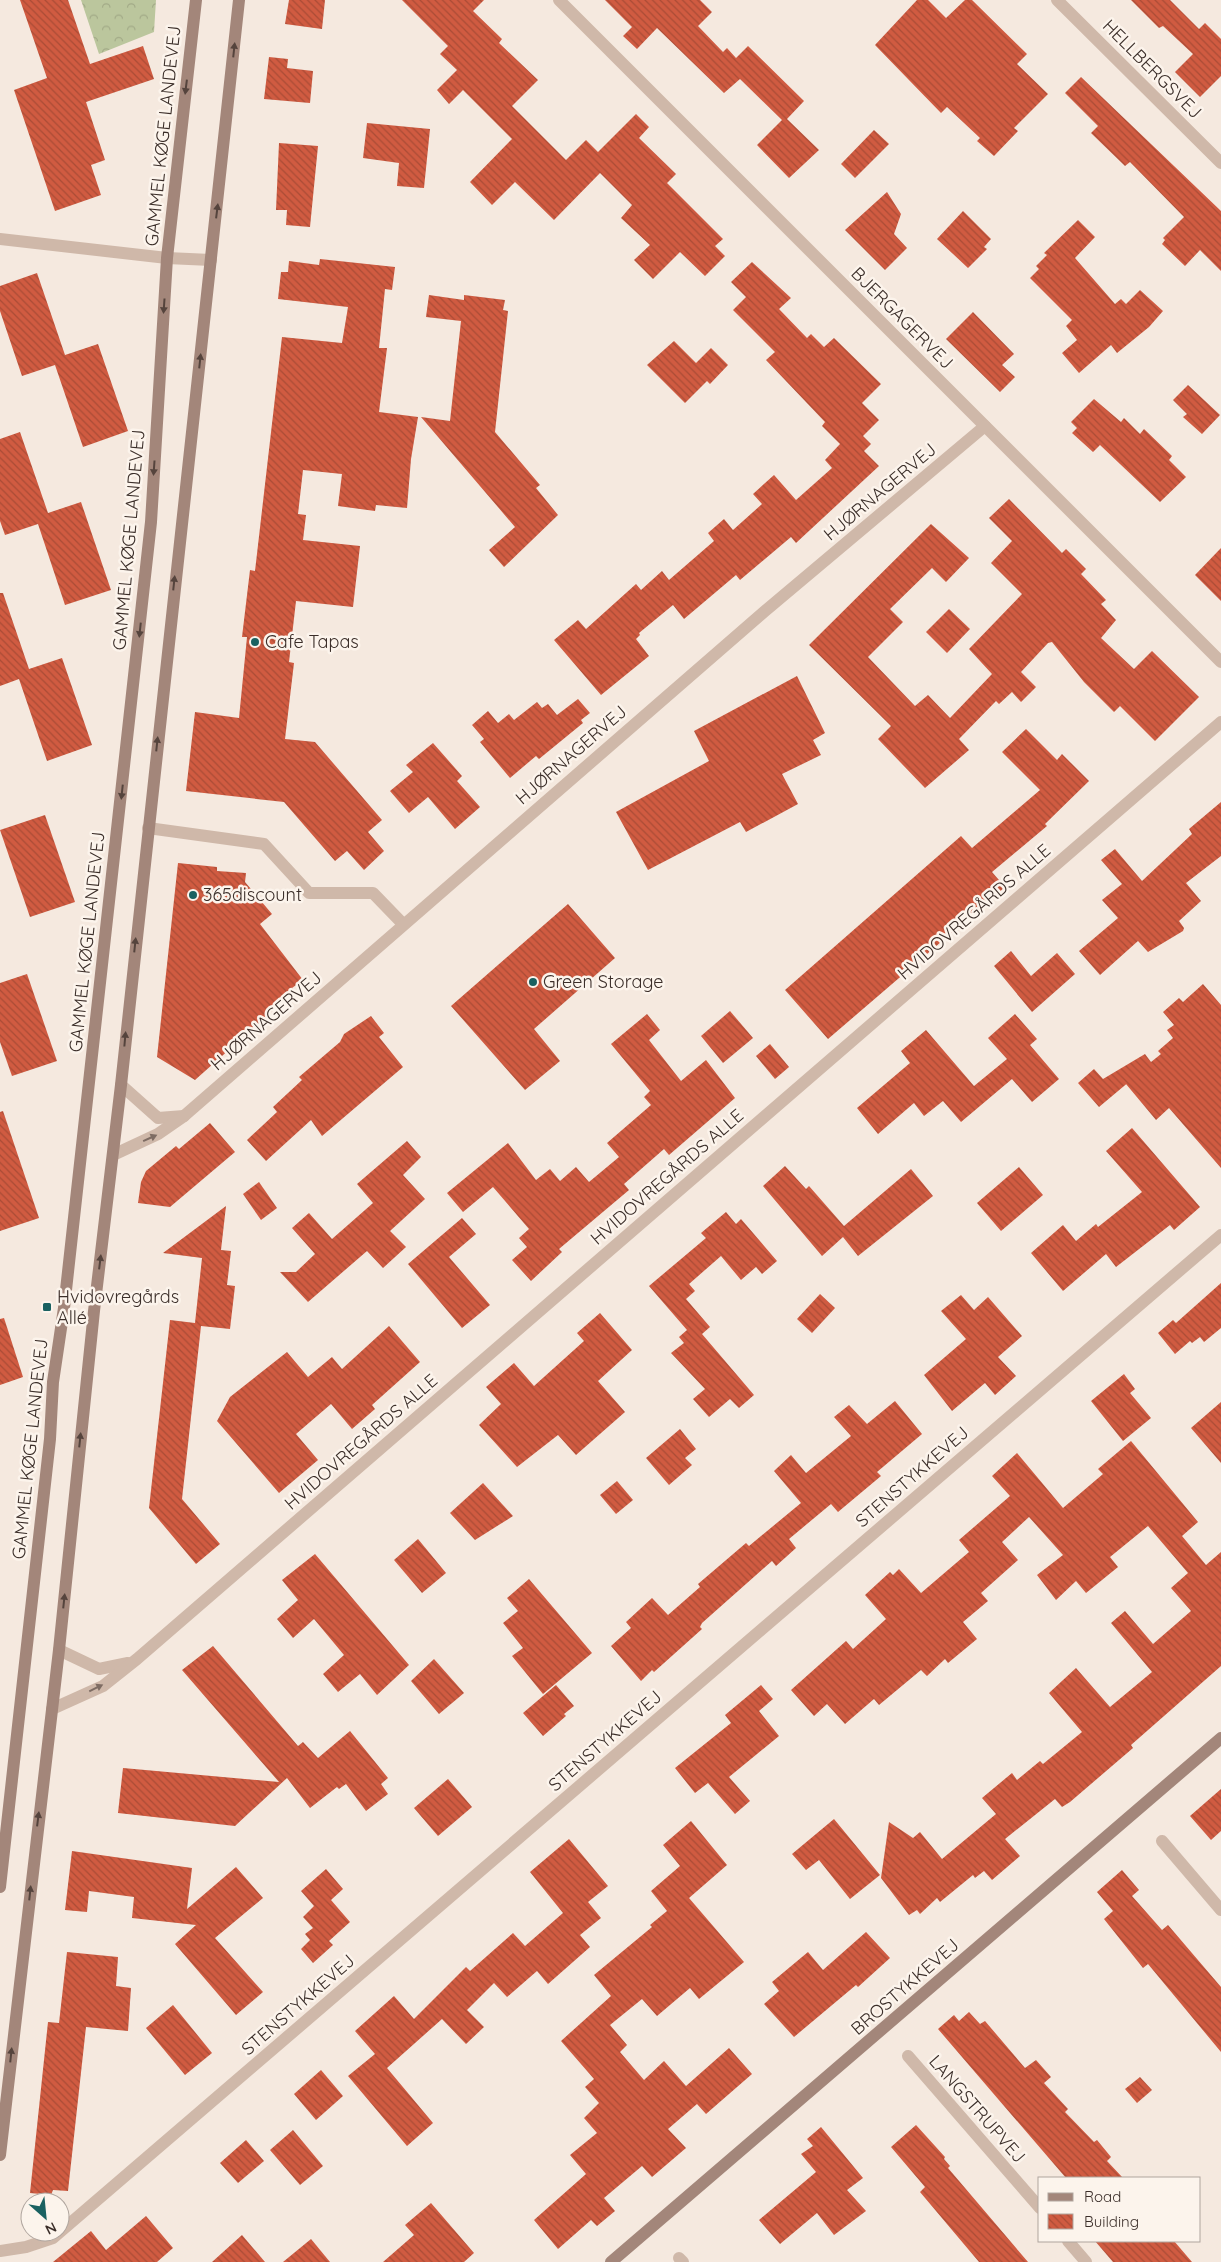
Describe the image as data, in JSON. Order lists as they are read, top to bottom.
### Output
{
  "streets": {
    "main road": ["GAMMEL KØGE LANDEVEJ", "BROSTYKKEVEJ"],
    "street": [
      "HELLBERGSVEJ",
      "BJERGAGERVEJ",
      "HJØRNAGERVEJ",
      "HVIDOVREGÅRDS ALLE",
      "STENSTYKKEVEJ",
      "LANGSTRUPVEJ"
    ]
  },
  "crossings": [
    ["BJERGAGERVEJ", "HJØRNAGERVEJ"]
  ],
  "places": {
    "other": ["Cafe Tapas", "365discount", "Green Storage"],
    "transit": ["Hvidovregårds Allé"]
  },
  "legend": ["Road", "Building"],
  "north": "bottom right"
}
